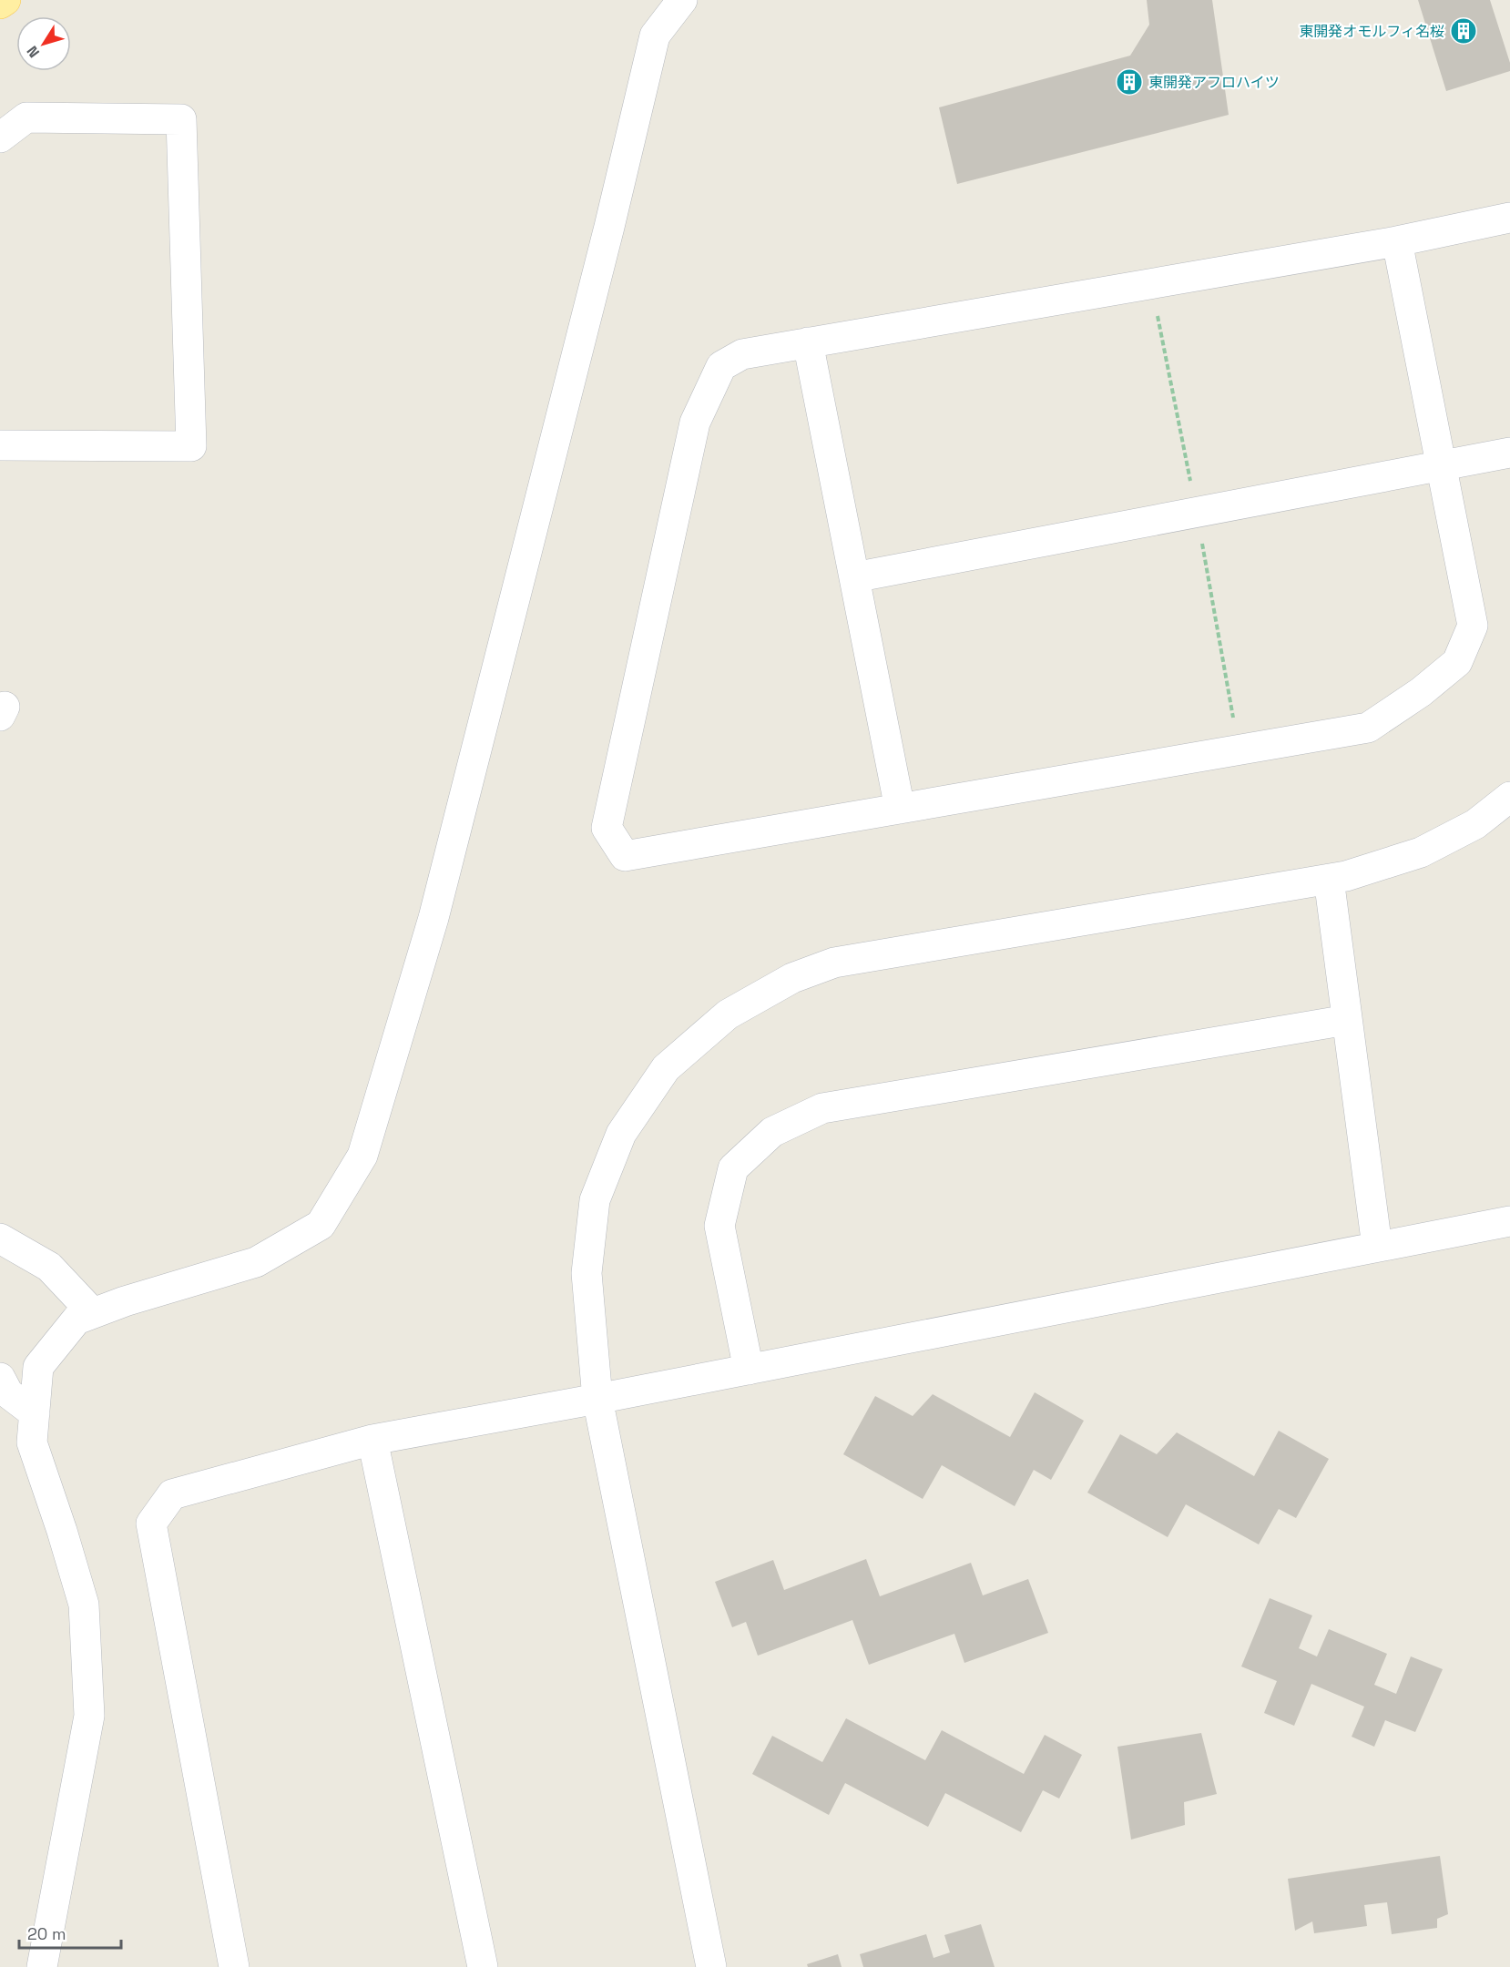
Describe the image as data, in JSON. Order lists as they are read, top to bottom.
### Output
{
  "places": {
    "building": ["東開発オモルフィ名桜", "東開発アフロハイツ"]
  },
  "scale_bar": "20 m",
  "north": "bottom left"
}
